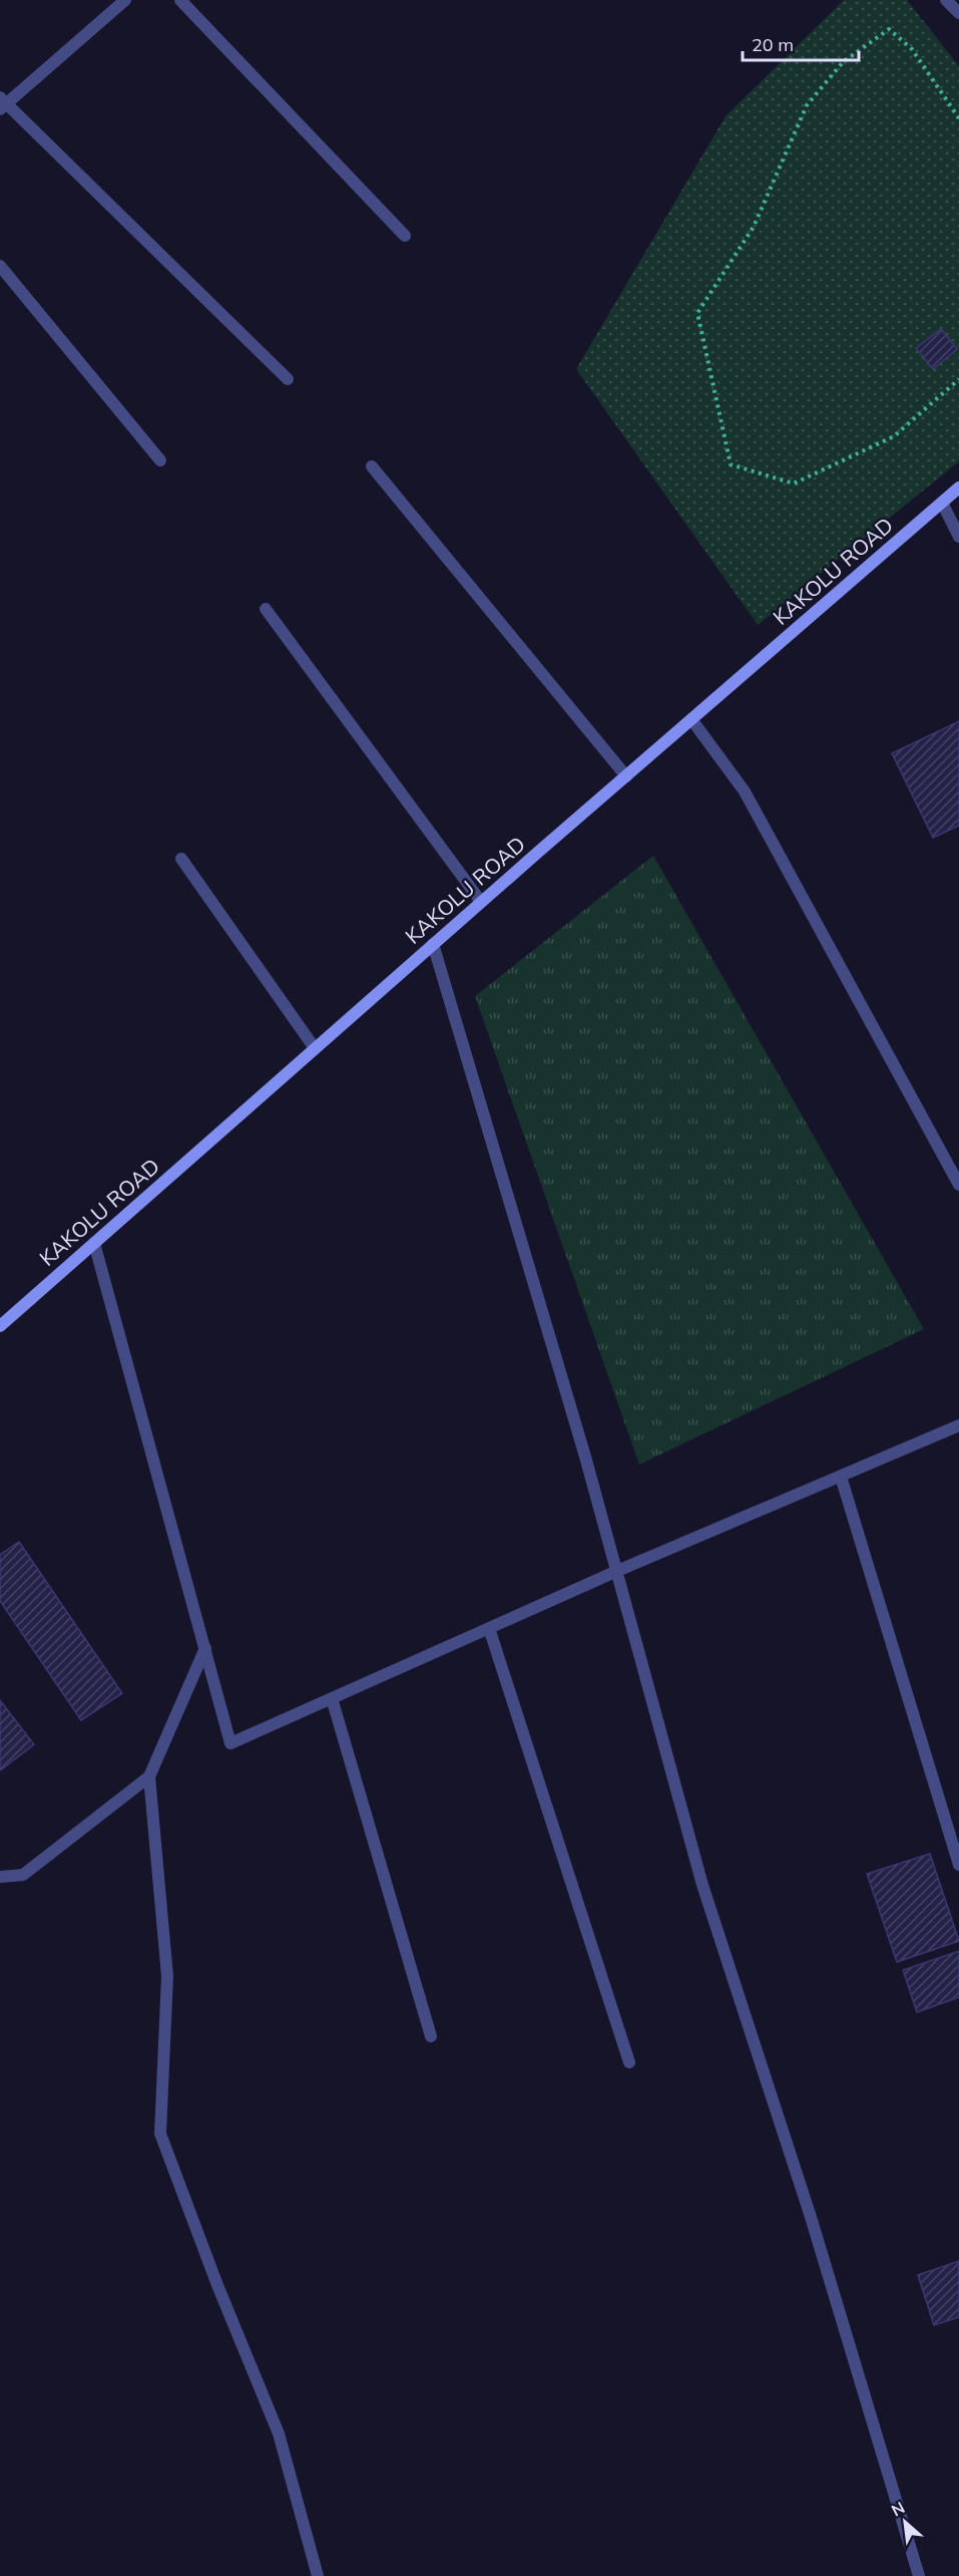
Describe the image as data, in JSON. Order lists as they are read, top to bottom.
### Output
{
  "streets": {
    "main road": ["KAKOLU ROAD"]
  },
  "scale_bar": "20 m",
  "north": "top left"
}
